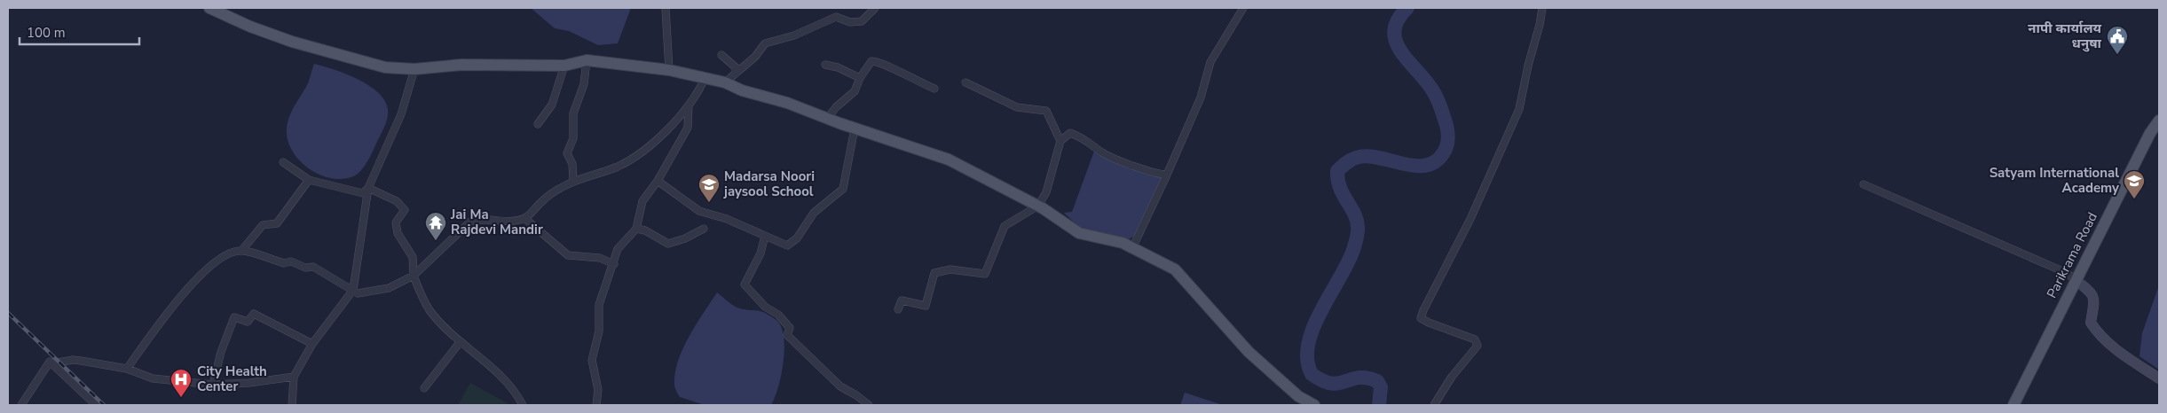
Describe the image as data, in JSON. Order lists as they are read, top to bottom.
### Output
{
  "streets": {
    "main road": ["Parikrama Road"]
  },
  "places": {
    "public building": ["नापी कार्यालय धनुषा"],
    "school or university": ["Satyam International Academy", "Madarsa Noori jaysool School"],
    "temple": ["Jai Ma Rajdevi Mandir"],
    "hospital": ["City Health Center"]
  },
  "scale_bar": "100 m"
}
